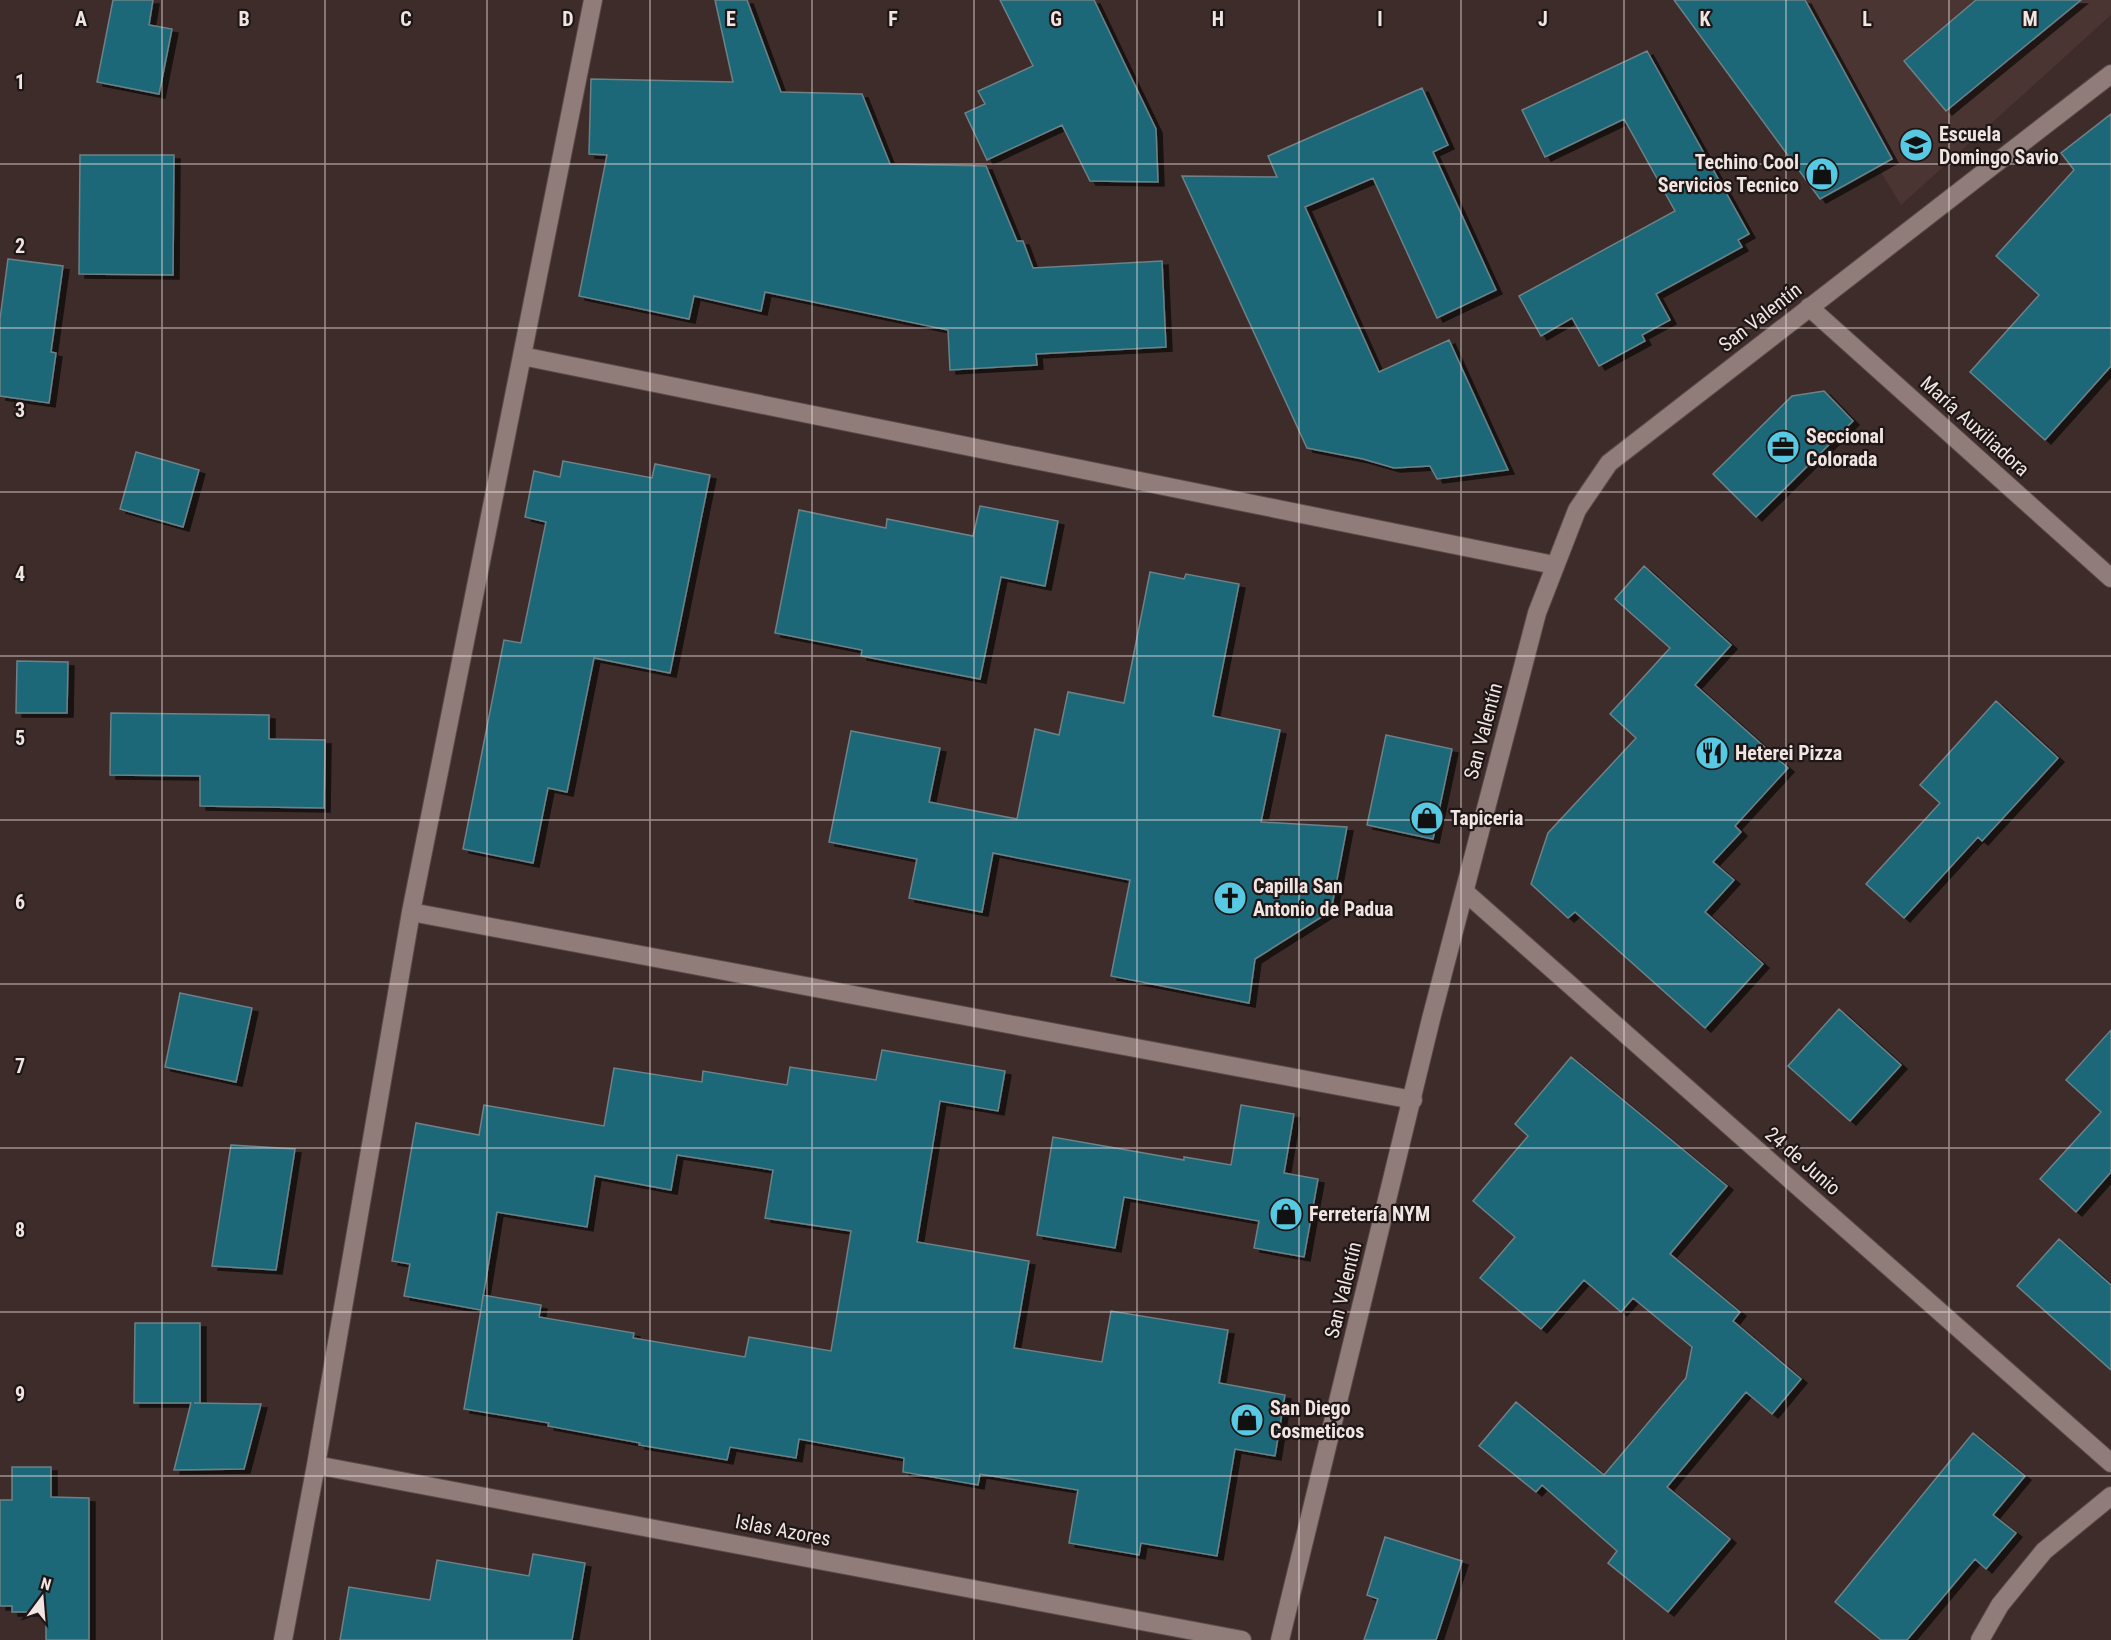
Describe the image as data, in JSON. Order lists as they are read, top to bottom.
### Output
{
  "streets": {
    "street": [
      "San Valentín",
      "María Auxiliadora",
      "24 de Junio",
      "Islas Azores"
    ]
  },
  "crossings": [
    ["San Valentín", "María Auxiliadora"],
    ["San Valentín", "24 de Junio"]
  ],
  "places": {
    "school or university": ["Escuela Domingo Savio"],
    "shop": [
      "Techino Cool Servicios Tecnico",
      "Tapiceria",
      "Ferretería NYM",
      "San Diego Cosmeticos"
    ],
    "office": ["Seccional Colorada"],
    "restaurant": ["Heterei Pizza"],
    "church": ["Capilla San Antonio de Padua"]
  },
  "north": "top",
  "grid": {
    "columns": [
      "A",
      "B",
      "C",
      "D",
      "E",
      "F",
      "G",
      "H",
      "I",
      "J",
      "K",
      "L",
      "M"
    ],
    "rows": [
      "1",
      "2",
      "3",
      "4",
      "5",
      "6",
      "7",
      "8",
      "9"
    ]
  }
}
